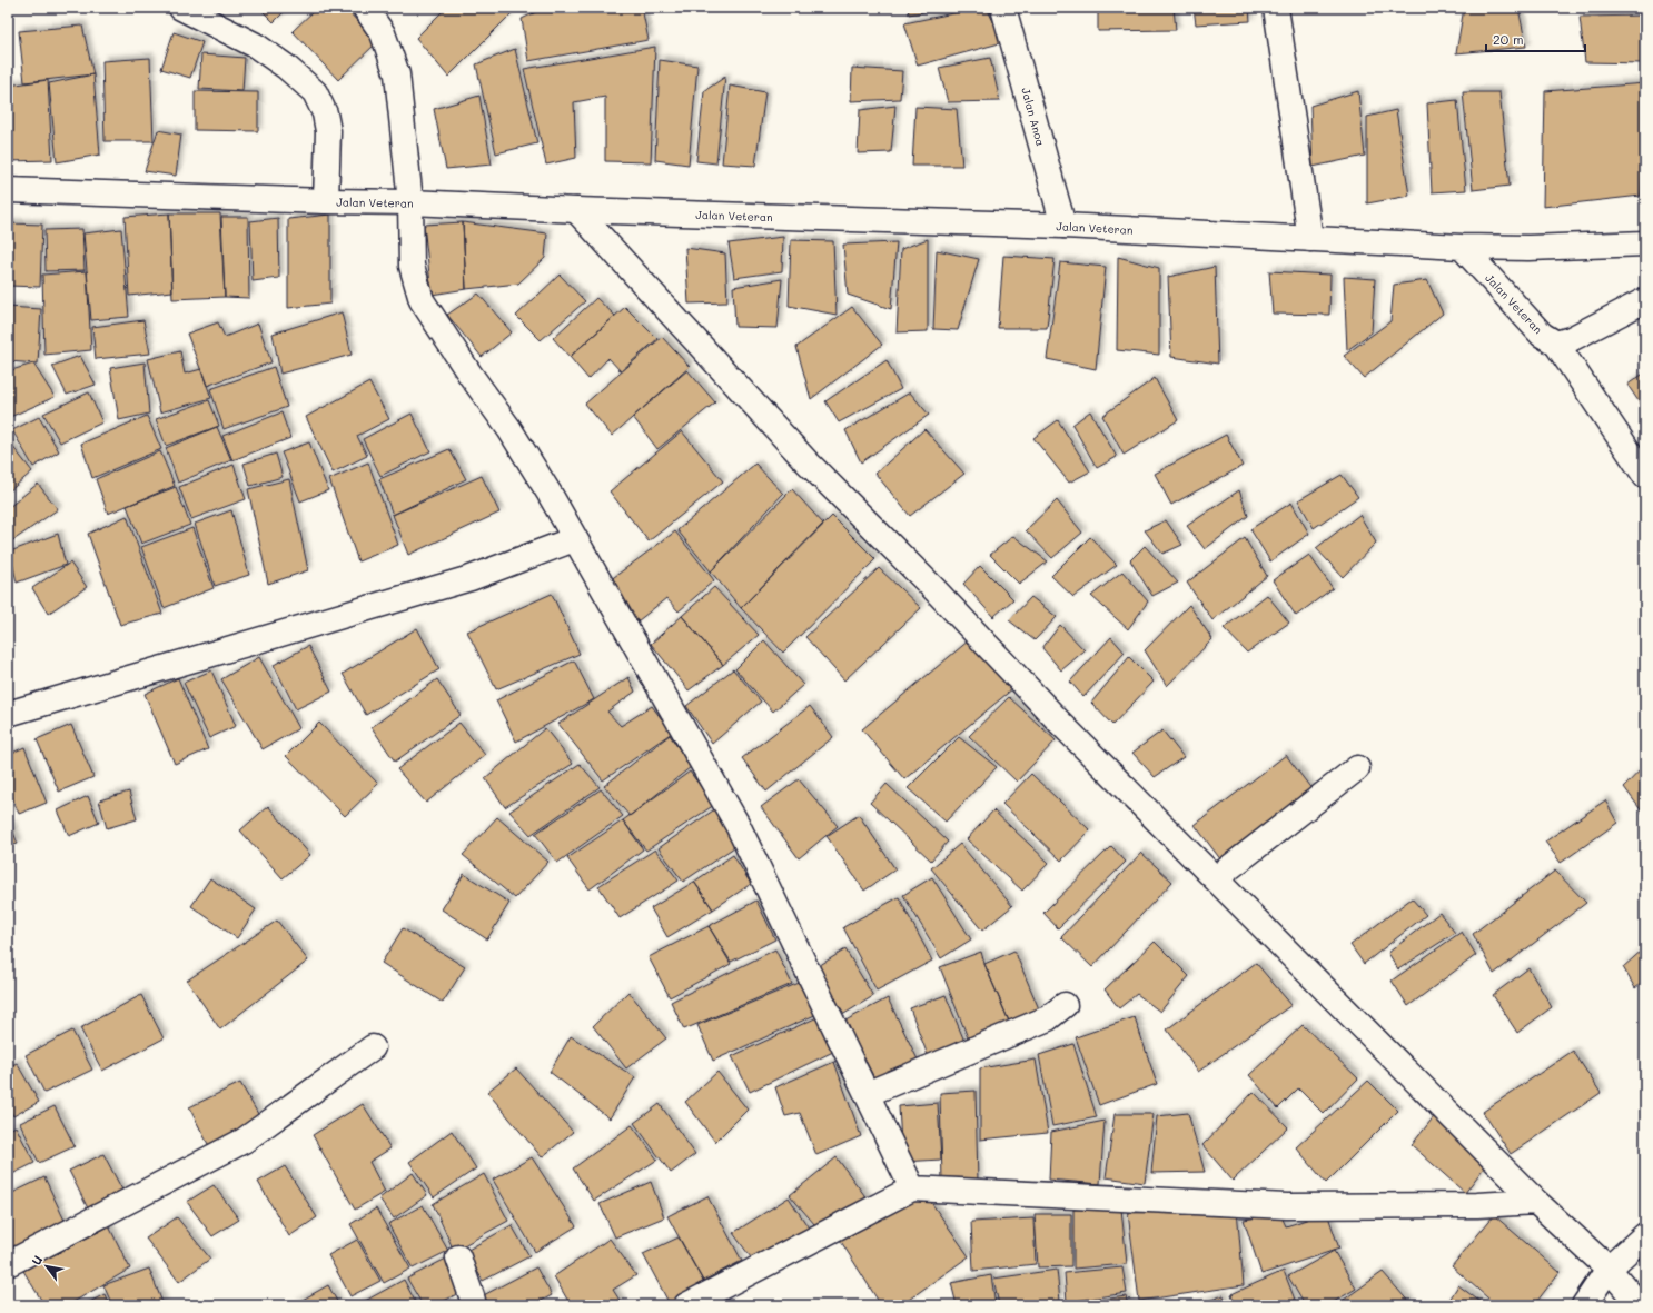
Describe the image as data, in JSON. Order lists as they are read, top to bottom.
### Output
{
  "streets": {
    "street": ["Jalan Anoa", "Jalan Veteran"]
  },
  "crossings": [
    ["Jalan Anoa", "Jalan Veteran"]
  ],
  "scale_bar": "20 m",
  "north": "top left"
}
